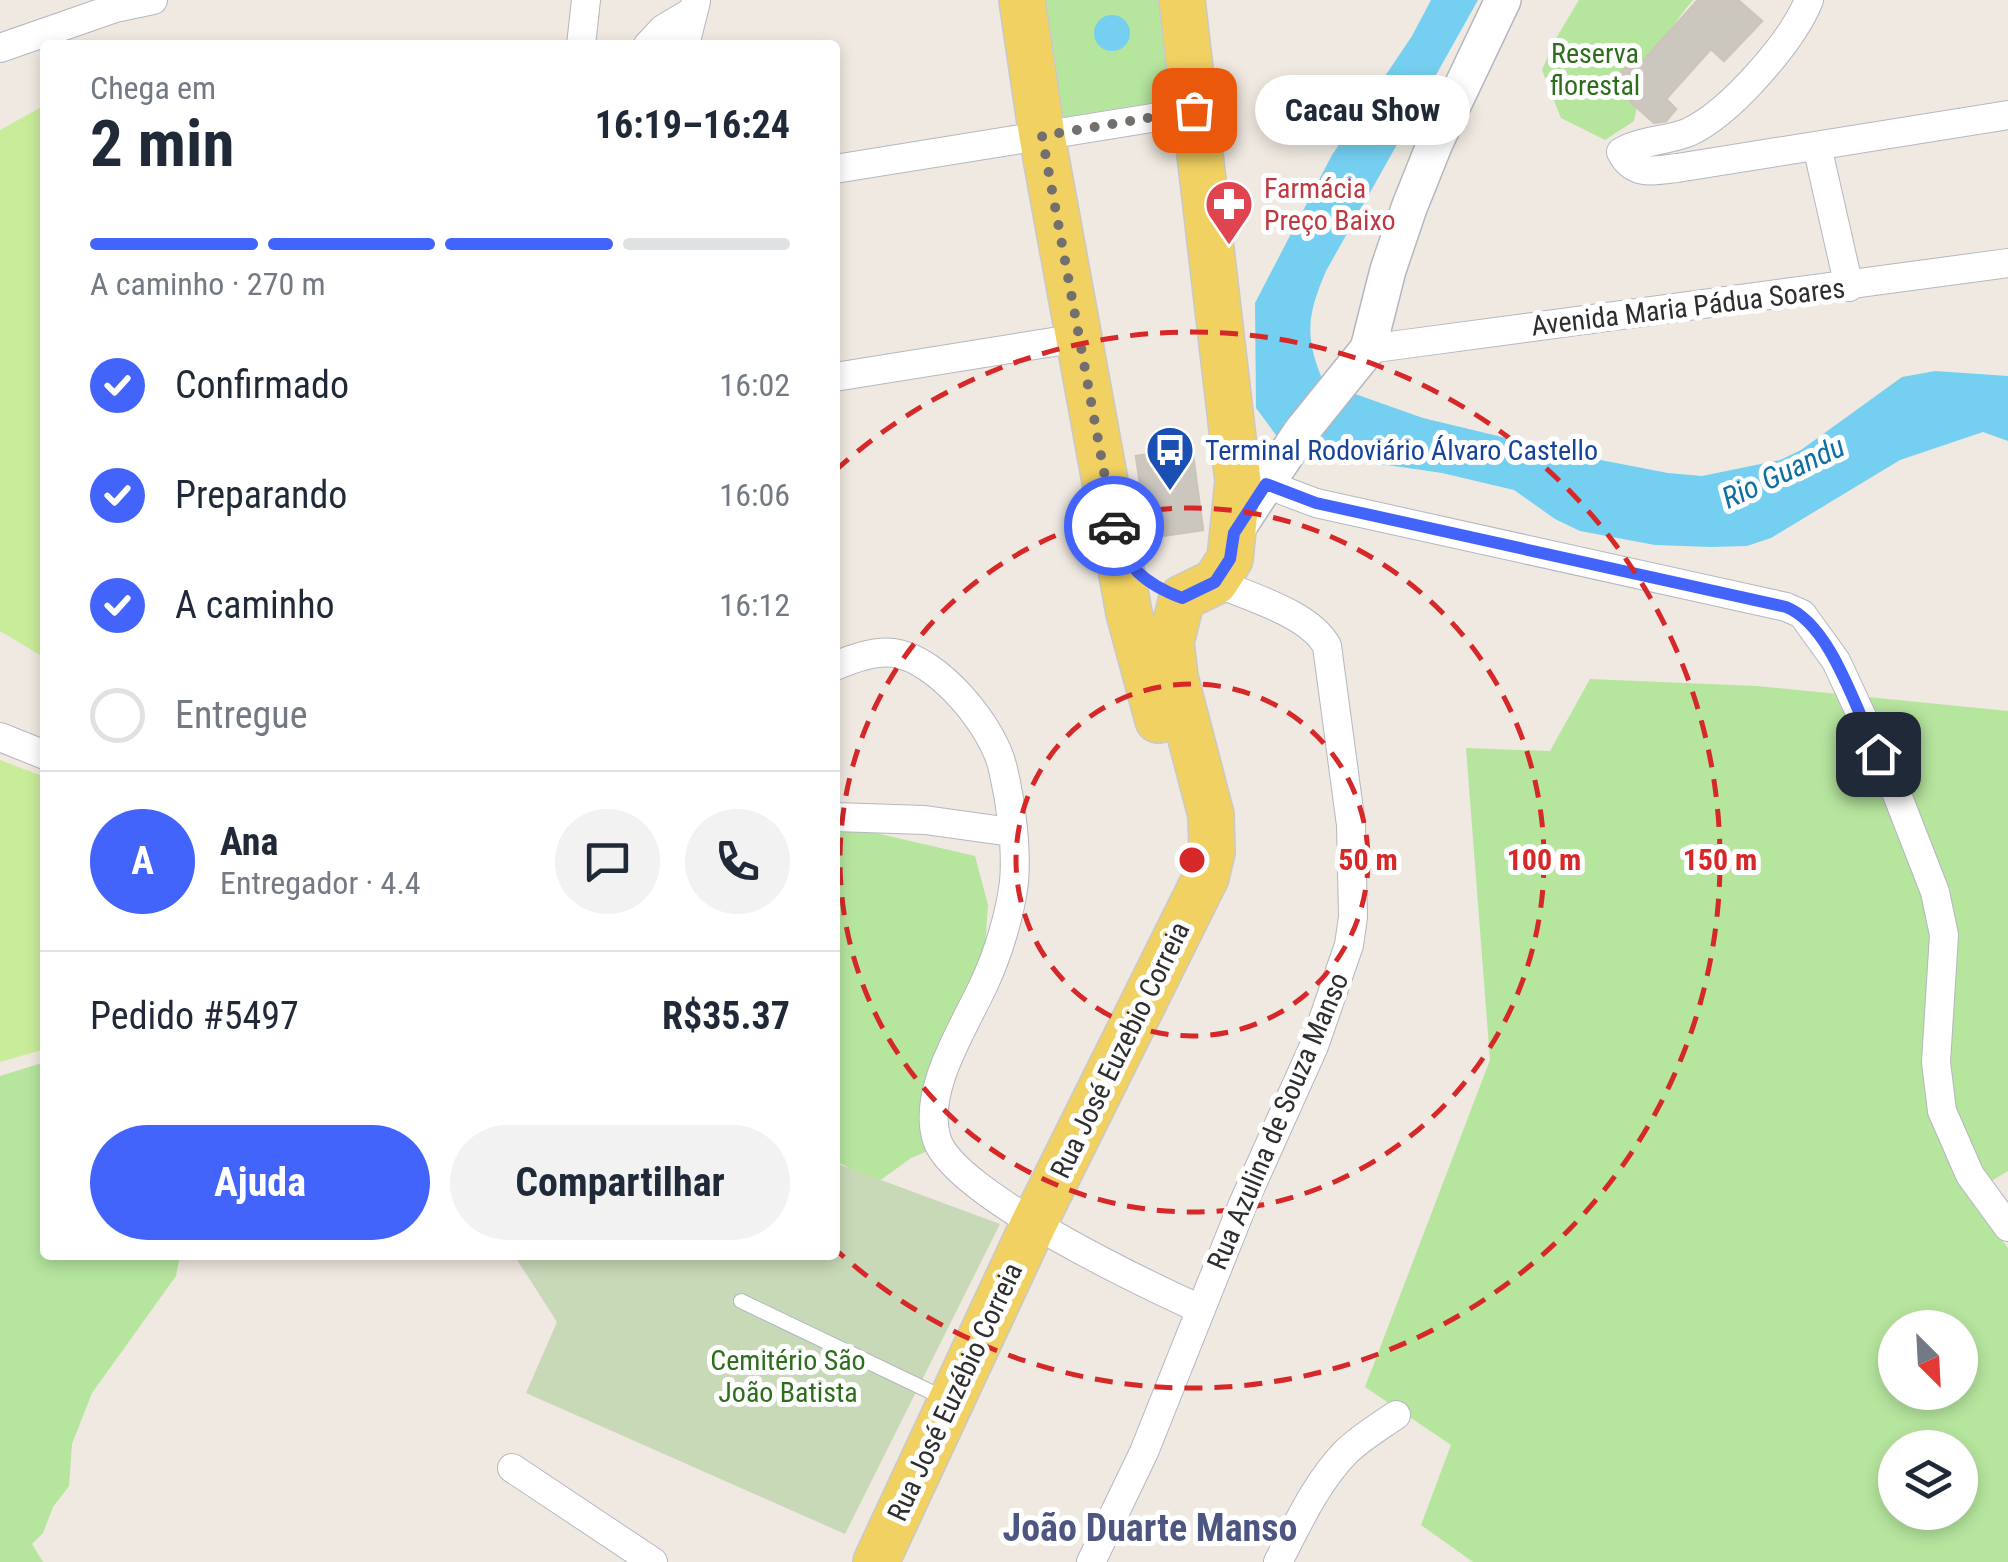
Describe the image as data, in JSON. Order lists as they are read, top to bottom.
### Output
{
  "streets": {
    "main road": ["Rua José Euzebio Correia", "Rua José Euzébio Correia"],
    "street": ["Avenida Maria Pádua Soares", "Rua Azulina de Souza Manso"]
  },
  "crossings": [
    ["Rua José Euzebio Correia", "Rua Azulina de Souza Manso"],
    ["Rua José Euzebio Correia", "Rua José Euzébio Correia"]
  ],
  "districts": ["João Duarte Manso"],
  "water": ["Rio Guandu"],
  "parks": ["Reserva florestal", "Cemitério São João Batista"],
  "places": {
    "other": ["Cacau Show"],
    "pharmacy": ["Farmácia Preço Baixo"],
    "bus stop": ["Terminal Rodoviário Álvaro Castello"]
  },
  "north": "bottom right",
  "page": {
    "heading": ["2 min", "Chega em", "16:19–16:24"],
    "panel": [
      "Ana",
      "Entregador · 4.4",
      "Pedido #5497",
      "R$35.37"
    ],
    "bubble": "Cacau Show",
    "bar": "A caminho · 270 m",
    "list": [
      ["Confirmado", "16:02"],
      ["Preparando", "16:06"],
      ["A caminho", "16:12"],
      "Entregue"
    ],
    "round": "A",
    "buttons": ["Ajuda", "Compartilhar"]
  },
  "rings": ["50 m", "100 m", "150 m"]
}
